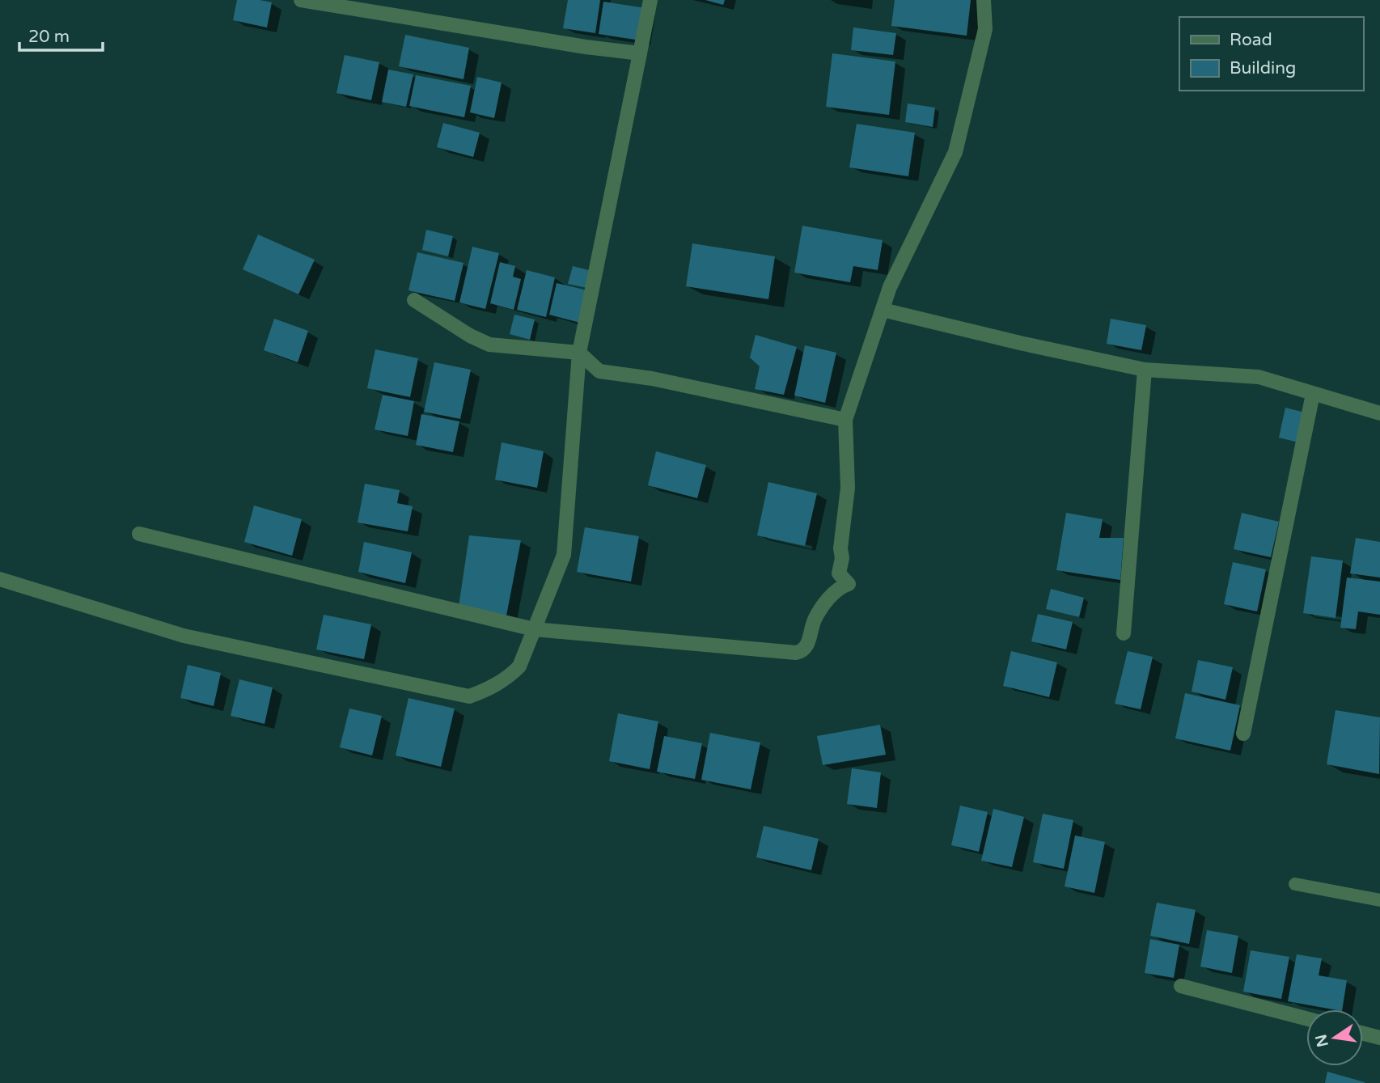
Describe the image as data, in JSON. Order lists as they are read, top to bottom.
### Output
{
  "legend": ["Road", "Building"],
  "scale_bar": "20 m",
  "north": "left"
}
